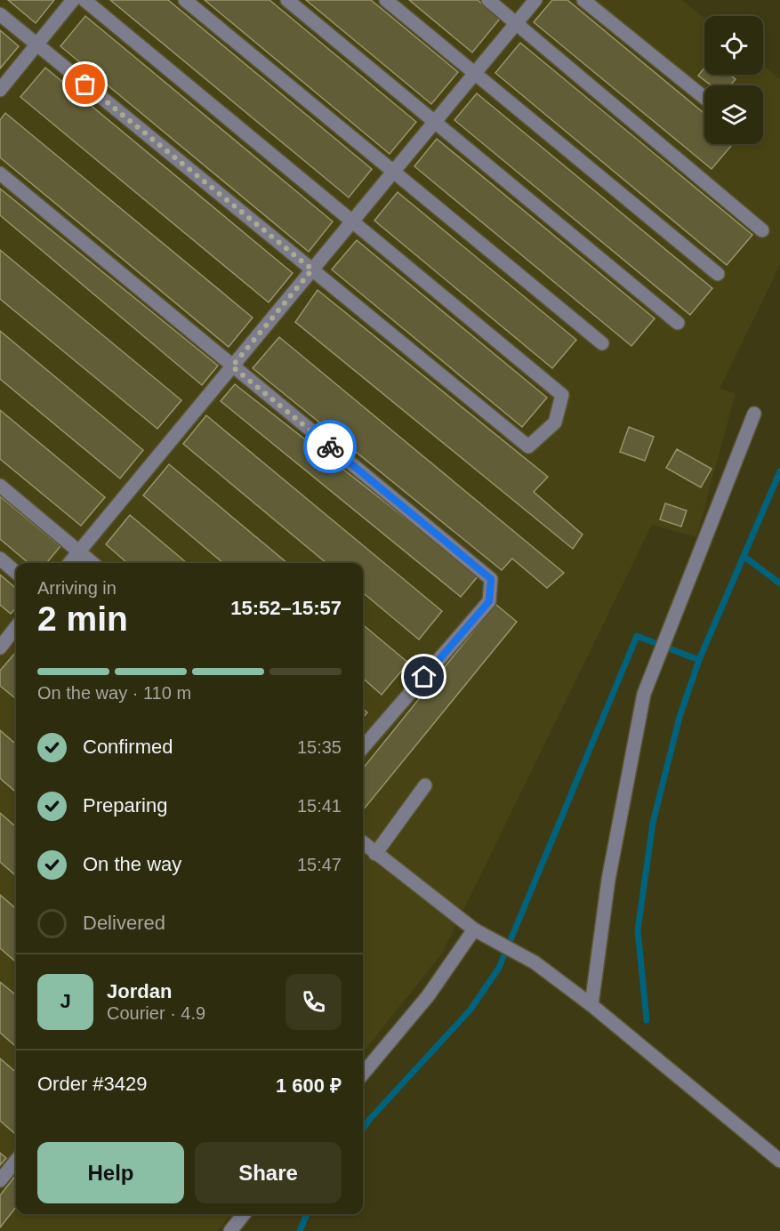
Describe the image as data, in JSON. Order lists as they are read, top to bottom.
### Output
{
  "page": {
    "heading": ["2 min", "Arriving in", "15:52–15:57"],
    "panel": [
      "Jordan",
      "Courier · 4.9",
      "Order #3429",
      "1 600 ₽"
    ],
    "bar": "On the way · 110 m",
    "list": [
      ["Confirmed", "15:35"],
      ["Preparing", "15:41"],
      ["On the way", "15:47"],
      "Delivered"
    ],
    "round": "J",
    "buttons": ["Help", "Share"]
  }
}
